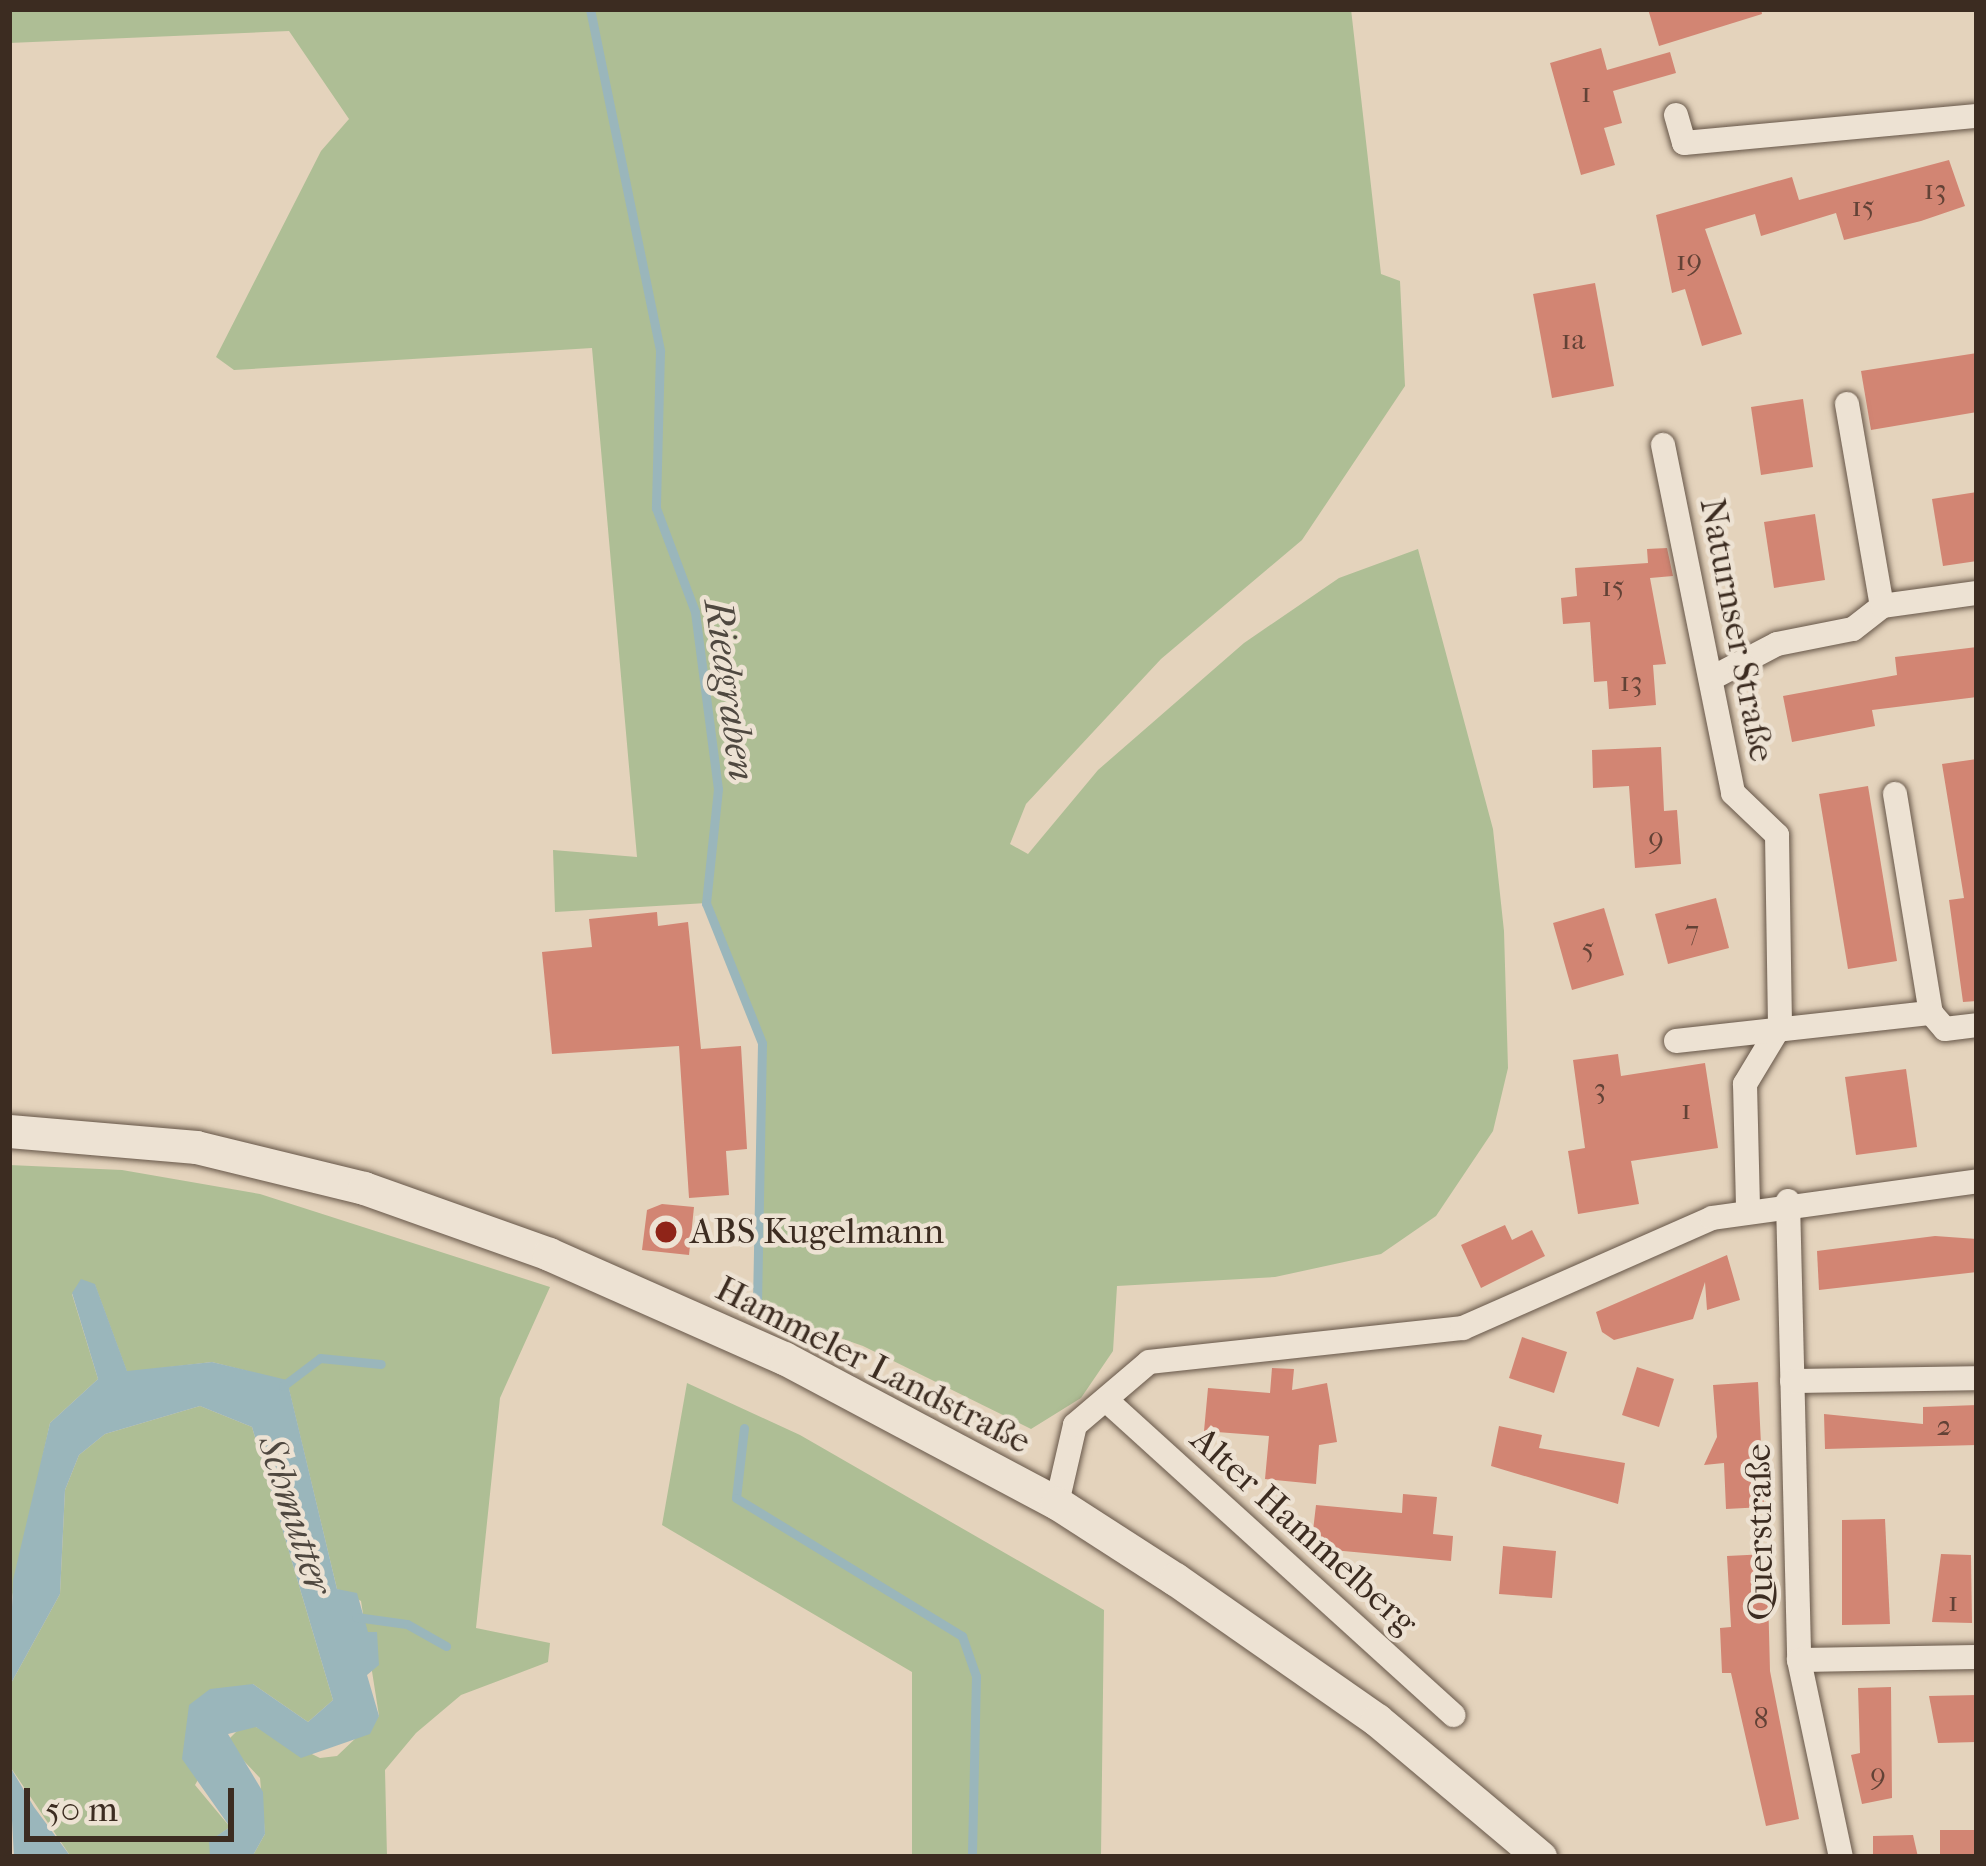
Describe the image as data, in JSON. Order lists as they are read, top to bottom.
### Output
{
  "streets": {
    "main road": ["Hammeler Landstraße"],
    "street": ["Naturnser Straße", "Alter Hammelberg", "Querstraße"]
  },
  "water": ["Riedgraben", "Schmutter"],
  "places": ["ABS Kugelmann"],
  "house_numbers": [
    "1",
    "13",
    "15",
    "19",
    "1a",
    "15",
    "13",
    "9",
    "7",
    "5",
    "3",
    "1",
    "2",
    "1",
    "8",
    "9"
  ],
  "scale_bar": "50 m"
}
